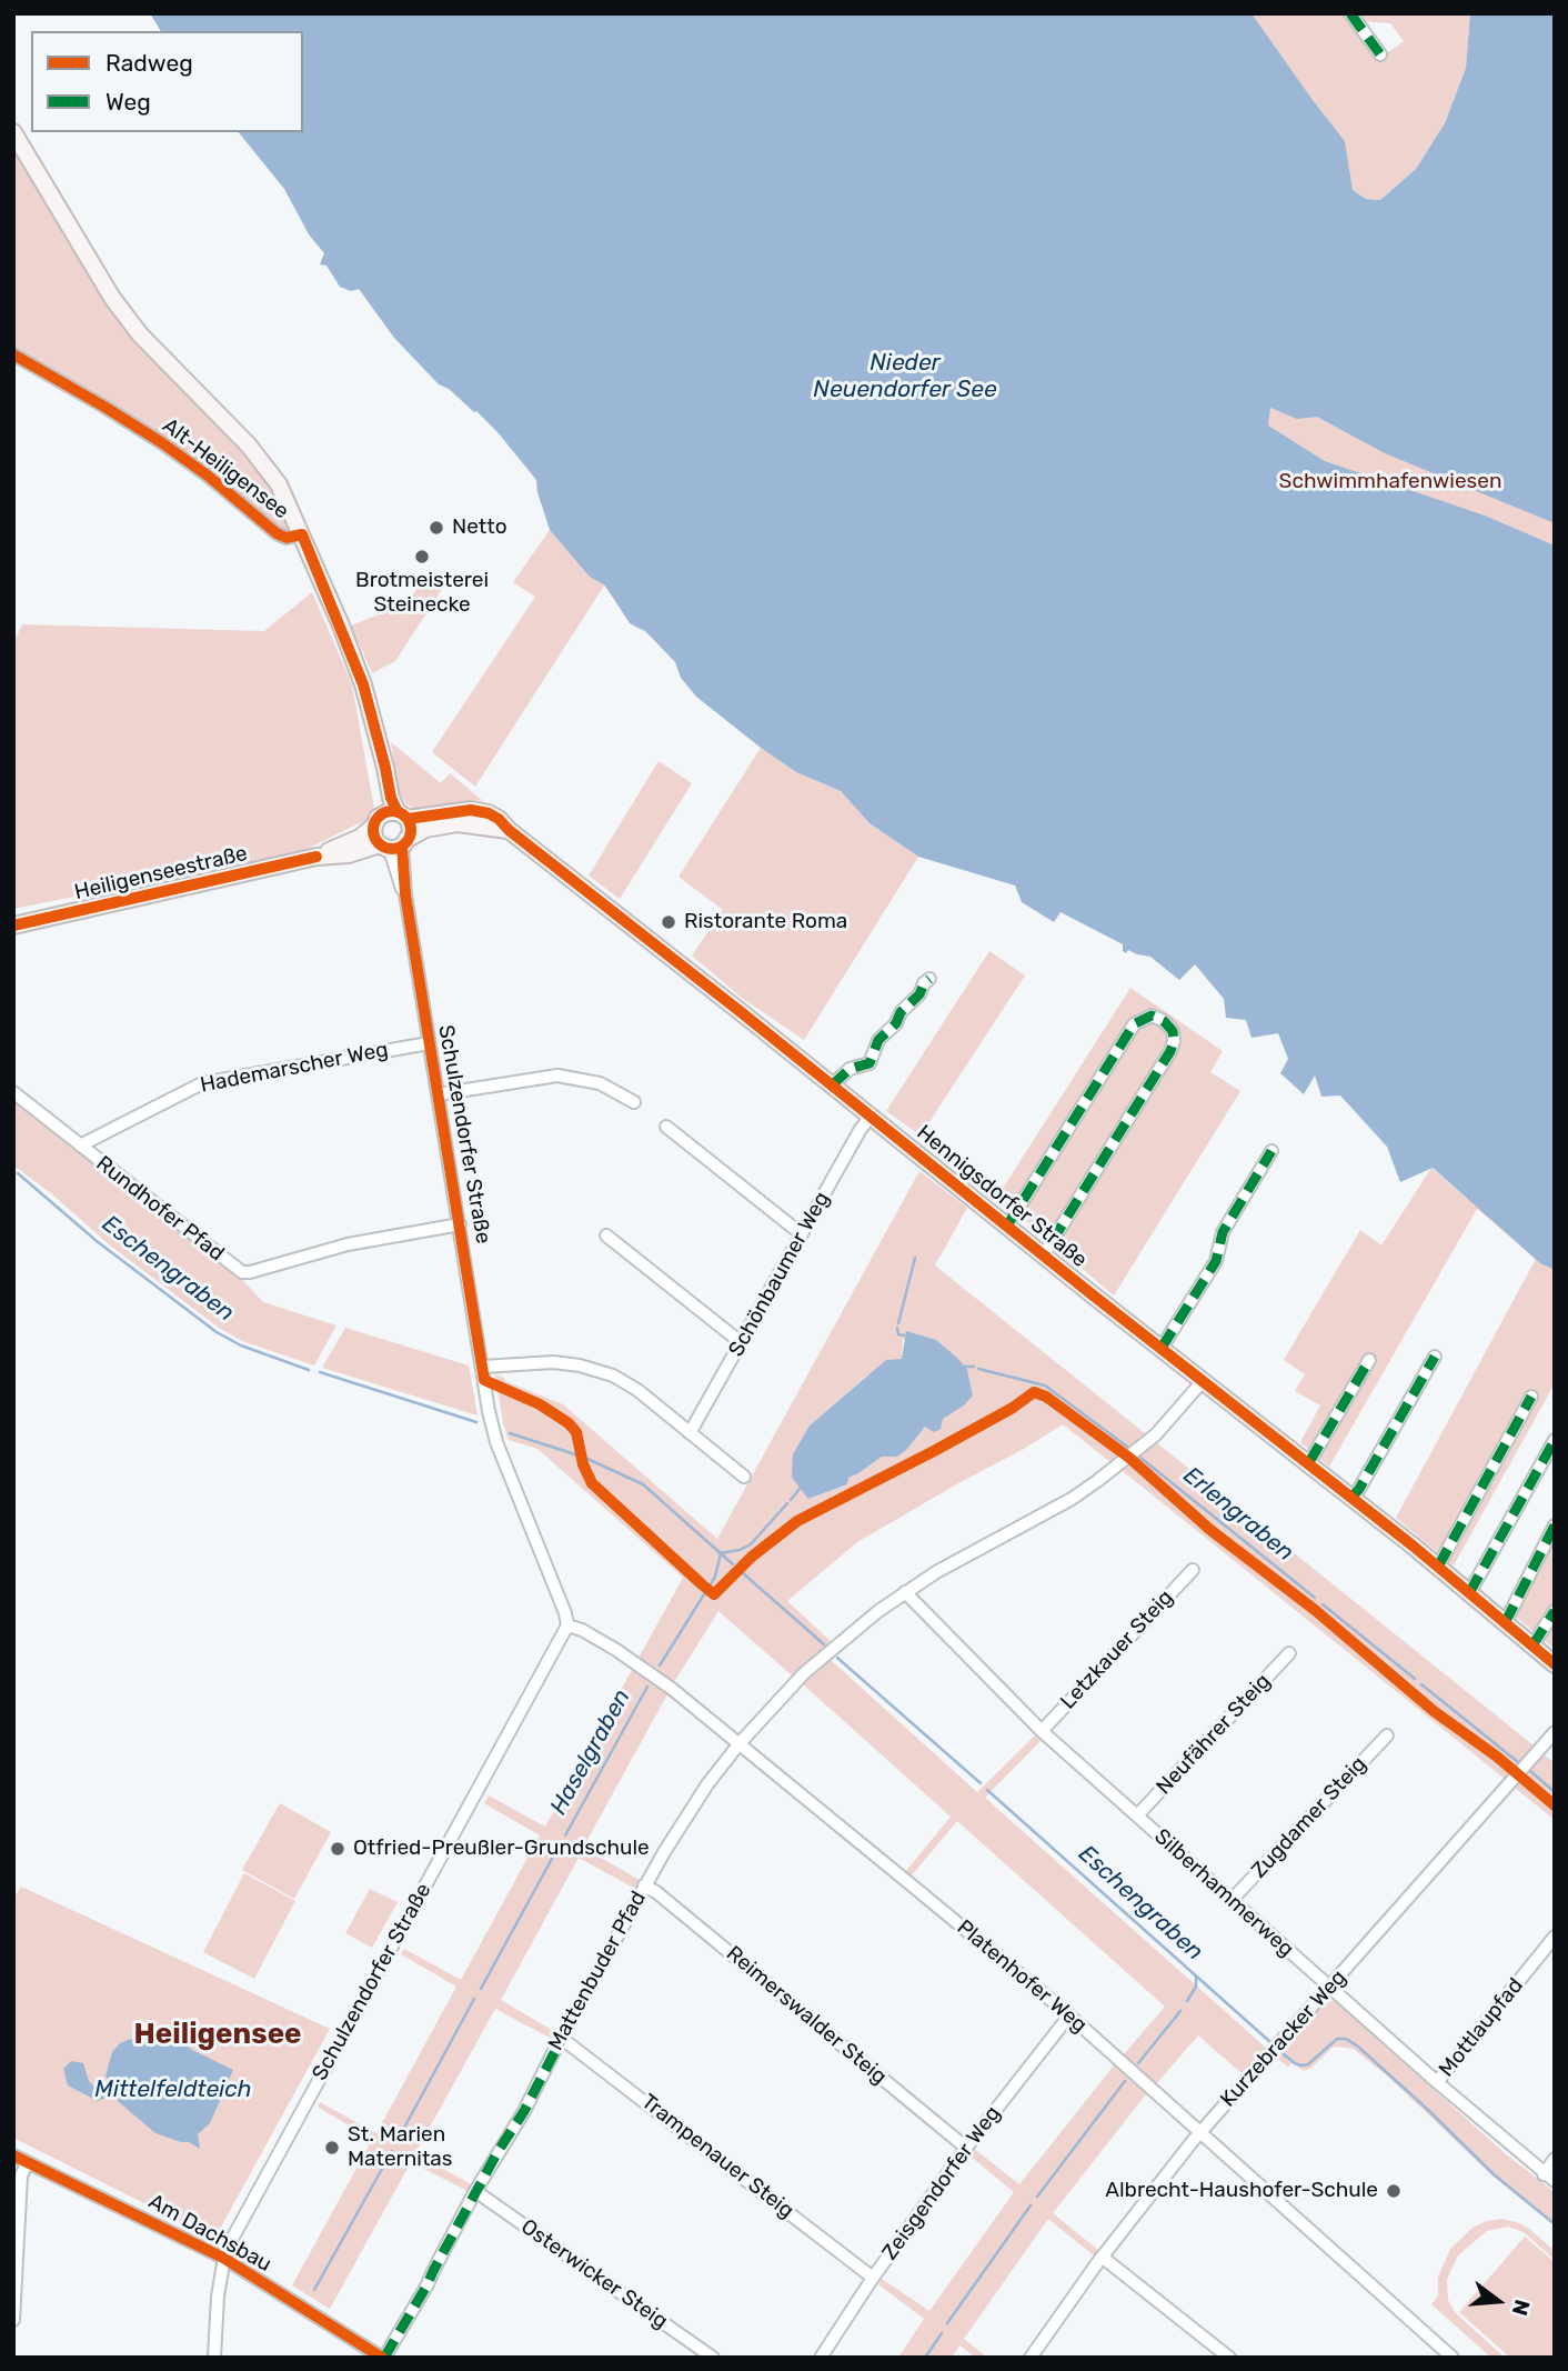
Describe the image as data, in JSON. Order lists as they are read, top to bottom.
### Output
{
  "streets": {
    "main road": ["Alt-Heiligensee", "Heiligenseestraße", "Hennigsdorfer Straße"],
    "street": [
      "Hademarscher Weg",
      "Schulzendorfer Straße",
      "Rundhofer Pfad",
      "Schönbaumer Weg",
      "Letzkauer Steig",
      "Neufährer Steig",
      "Zugdamer Steig",
      "Silberhammerweg",
      "Mattenbuder Pfad",
      "Platenhofer Weg",
      "Reimerswalder Steig",
      "Mottlaupfad",
      "Kurzebracker Weg",
      "Trampenauer Steig",
      "Zeisgendorfer Weg",
      "Am Dachsbau",
      "Osterwicker Steig"
    ]
  },
  "crossings": [
    ["Alt-Heiligensee", "Heiligenseestraße"],
    ["Alt-Heiligensee", "Schulzendorfer Straße"],
    ["Alt-Heiligensee", "Hennigsdorfer Straße"],
    ["Heiligenseestraße", "Schulzendorfer Straße"],
    ["Heiligenseestraße", "Hennigsdorfer Straße"],
    ["Hademarscher Weg", "Schulzendorfer Straße"],
    ["Hademarscher Weg", "Rundhofer Pfad"],
    ["Schulzendorfer Straße", "Hennigsdorfer Straße"],
    ["Schulzendorfer Straße", "Rundhofer Pfad"],
    ["Schulzendorfer Straße", "Platenhofer Weg"],
    ["Schulzendorfer Straße", "Am Dachsbau"],
    ["Hennigsdorfer Straße", "Schönbaumer Weg"],
    ["Hennigsdorfer Straße", "Mattenbuder Pfad"],
    ["Letzkauer Steig", "Silberhammerweg"],
    ["Neufährer Steig", "Silberhammerweg"],
    ["Zugdamer Steig", "Silberhammerweg"],
    ["Silberhammerweg", "Mattenbuder Pfad"],
    ["Silberhammerweg", "Mottlaupfad"],
    ["Silberhammerweg", "Kurzebracker Weg"],
    ["Mattenbuder Pfad", "Platenhofer Weg"],
    ["Mattenbuder Pfad", "Reimerswalder Steig"],
    ["Mattenbuder Pfad", "Trampenauer Steig"],
    ["Mattenbuder Pfad", "Am Dachsbau"],
    ["Mattenbuder Pfad", "Osterwicker Steig"],
    ["Platenhofer Weg", "Kurzebracker Weg"],
    ["Platenhofer Weg", "Zeisgendorfer Weg"],
    ["Reimerswalder Steig", "Zeisgendorfer Weg"],
    ["Trampenauer Steig", "Zeisgendorfer Weg"]
  ],
  "districts": ["Heiligensee"],
  "water": [
    "Nieder Neuendorfer See",
    "Eschengraben",
    "Erlengraben",
    "Haselgraben",
    "Mittelfeldteich"
  ],
  "parks": ["Schwimmhafenwiesen"],
  "places": [
    "Netto",
    "Brotmeisterei Steinecke",
    "Ristorante Roma",
    "Otfried-Preußler-Grundschule",
    "St. Marien Maternitas",
    "Albrecht-Haushofer-Schule"
  ],
  "legend": ["Radweg", "Weg"],
  "north": "right"
}
